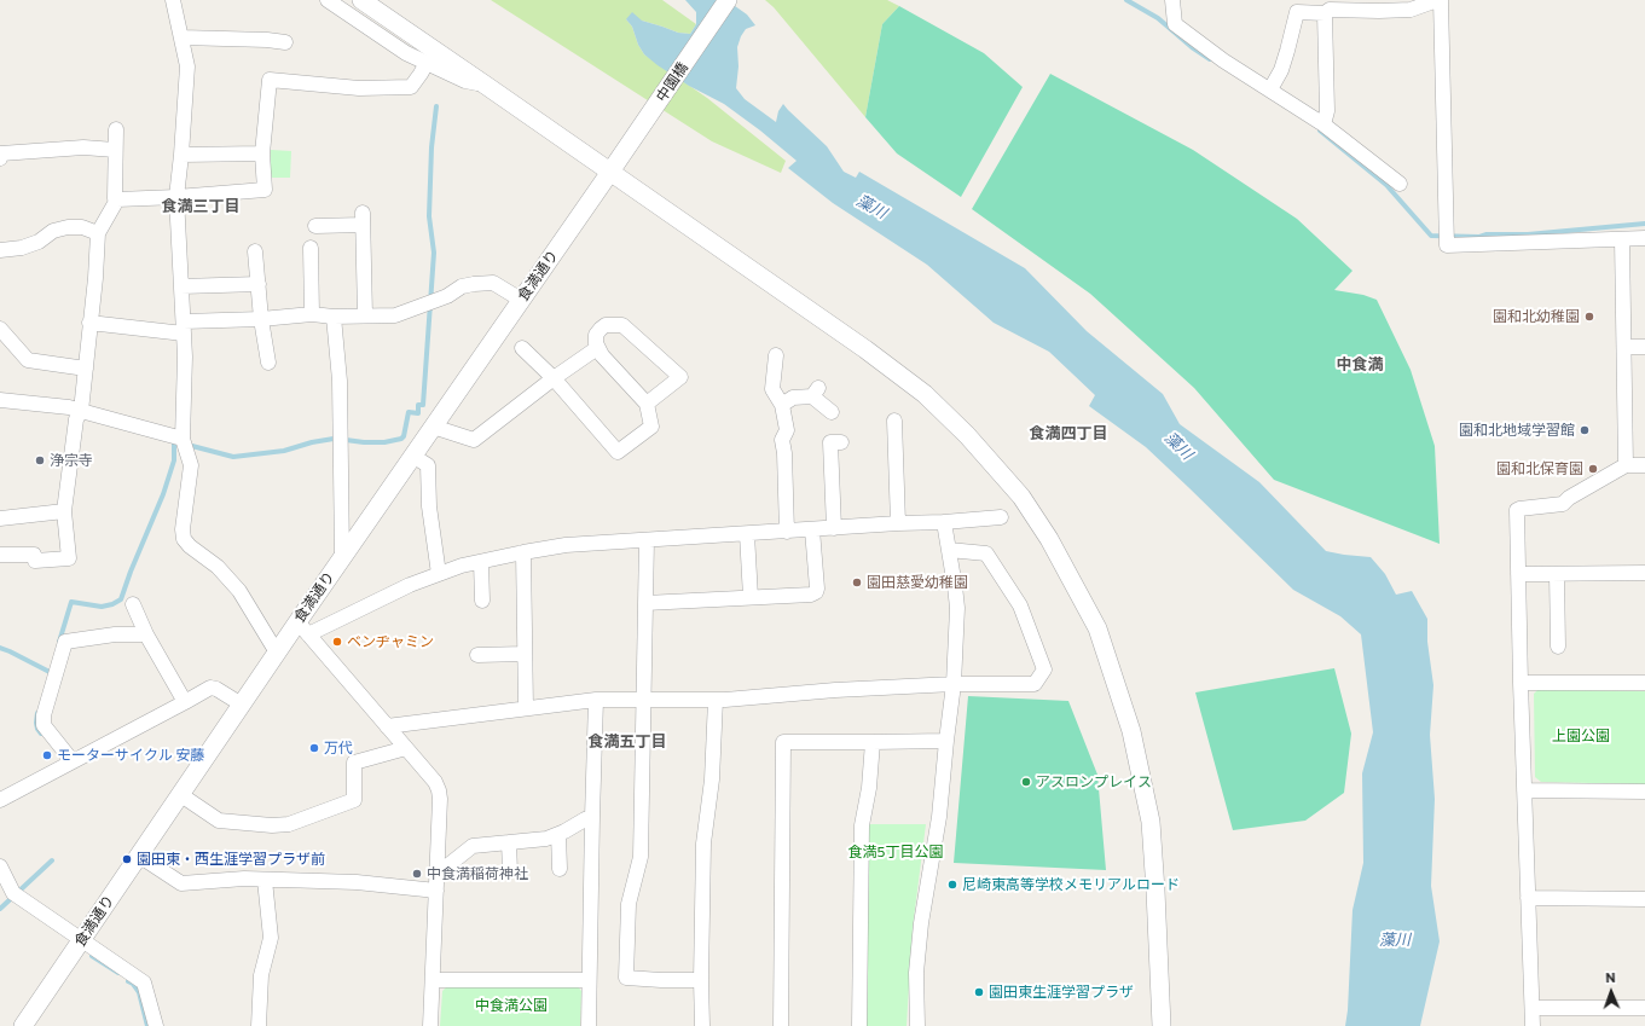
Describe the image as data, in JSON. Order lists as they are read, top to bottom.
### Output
{
  "streets": {
    "street": ["中園橋", "食満通り"]
  },
  "crossings": [
    ["中園橋", "食満通り"]
  ],
  "districts": [
    "食満三丁目",
    "中食満",
    "食満四丁目",
    "食満五丁目"
  ],
  "water": ["藻川"],
  "parks": ["上園公園", "食満5丁目公園", "中食満公園"],
  "places": [
    "園和北幼稚園",
    "園和北地域学習館",
    "浄宗寺",
    "園和北保育園",
    "園田慈愛幼稚園",
    "ベンヂャミン",
    "万代",
    "モーターサイクル 安藤",
    "アスロンプレイス",
    "園田東・西生涯学習プラザ前",
    "中食満稲荷神社",
    "尼崎東高等学校メモリアルロード",
    "園田東生涯学習プラザ"
  ],
  "north": "top"
}
